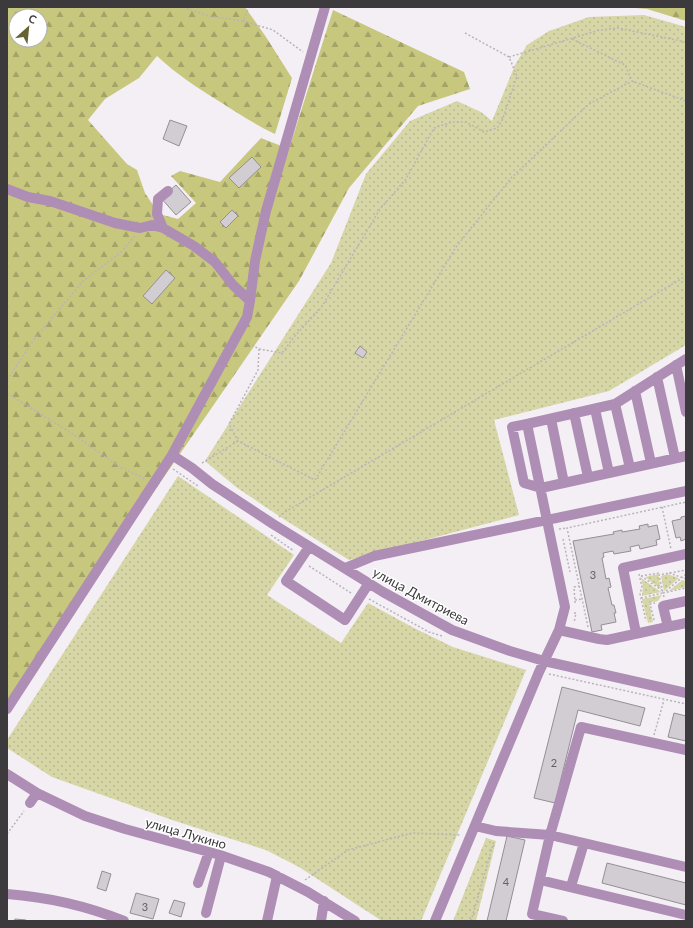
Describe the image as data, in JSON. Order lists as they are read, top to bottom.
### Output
{
  "streets": {
    "street": ["улица Дмитриева", "улица Лукино"]
  },
  "house_numbers": [
    "3",
    "2",
    "4",
    "3"
  ],
  "north": "top right"
}
